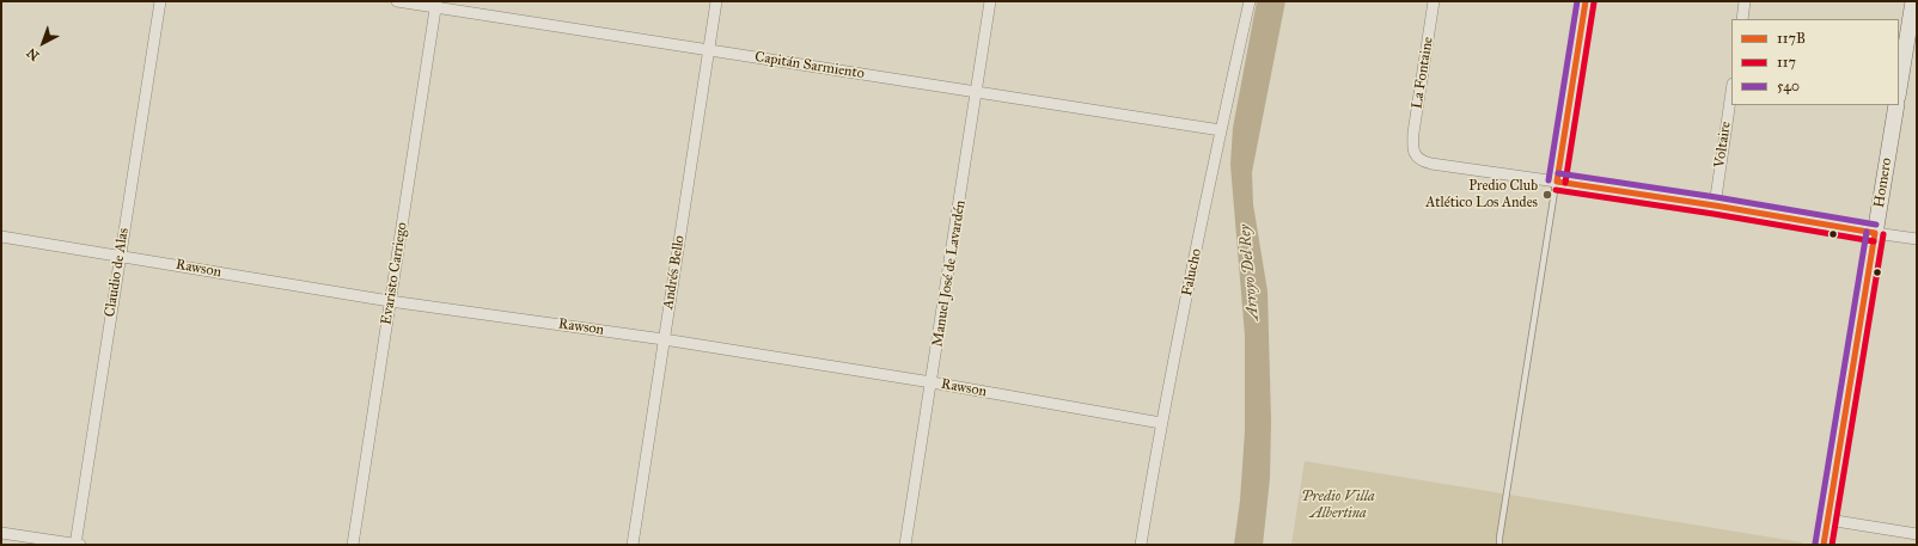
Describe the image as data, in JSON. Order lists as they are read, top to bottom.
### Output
{
  "streets": {
    "main road": ["Homero"],
    "street": [
      "Capitán Sarmiento",
      "La Fontaine",
      "Voltaire",
      "Rawson",
      "Claudio de Alas",
      "Andrés Bello",
      "Falucho",
      "Evaristo Carriego",
      "Manuel José de Lavardén"
    ]
  },
  "crossings": [
    ["Capitán Sarmiento", "Andrés Bello"],
    ["Capitán Sarmiento", "Falucho"],
    ["Capitán Sarmiento", "Evaristo Carriego"],
    ["Capitán Sarmiento", "Manuel José de Lavardén"],
    ["Rawson", "Claudio de Alas"],
    ["Rawson", "Andrés Bello"],
    ["Rawson", "Falucho"],
    ["Rawson", "Evaristo Carriego"],
    ["Rawson", "Manuel José de Lavardén"]
  ],
  "water": ["Arroyo Del Rey"],
  "parks": ["Predio Villa Albertina"],
  "places": ["Predio Club Atlético Los Andes"],
  "lines": ["transit line 117B", "transit line 540", "transit line 117"],
  "legend": ["117B", "117", "540"],
  "north": "bottom left"
}
